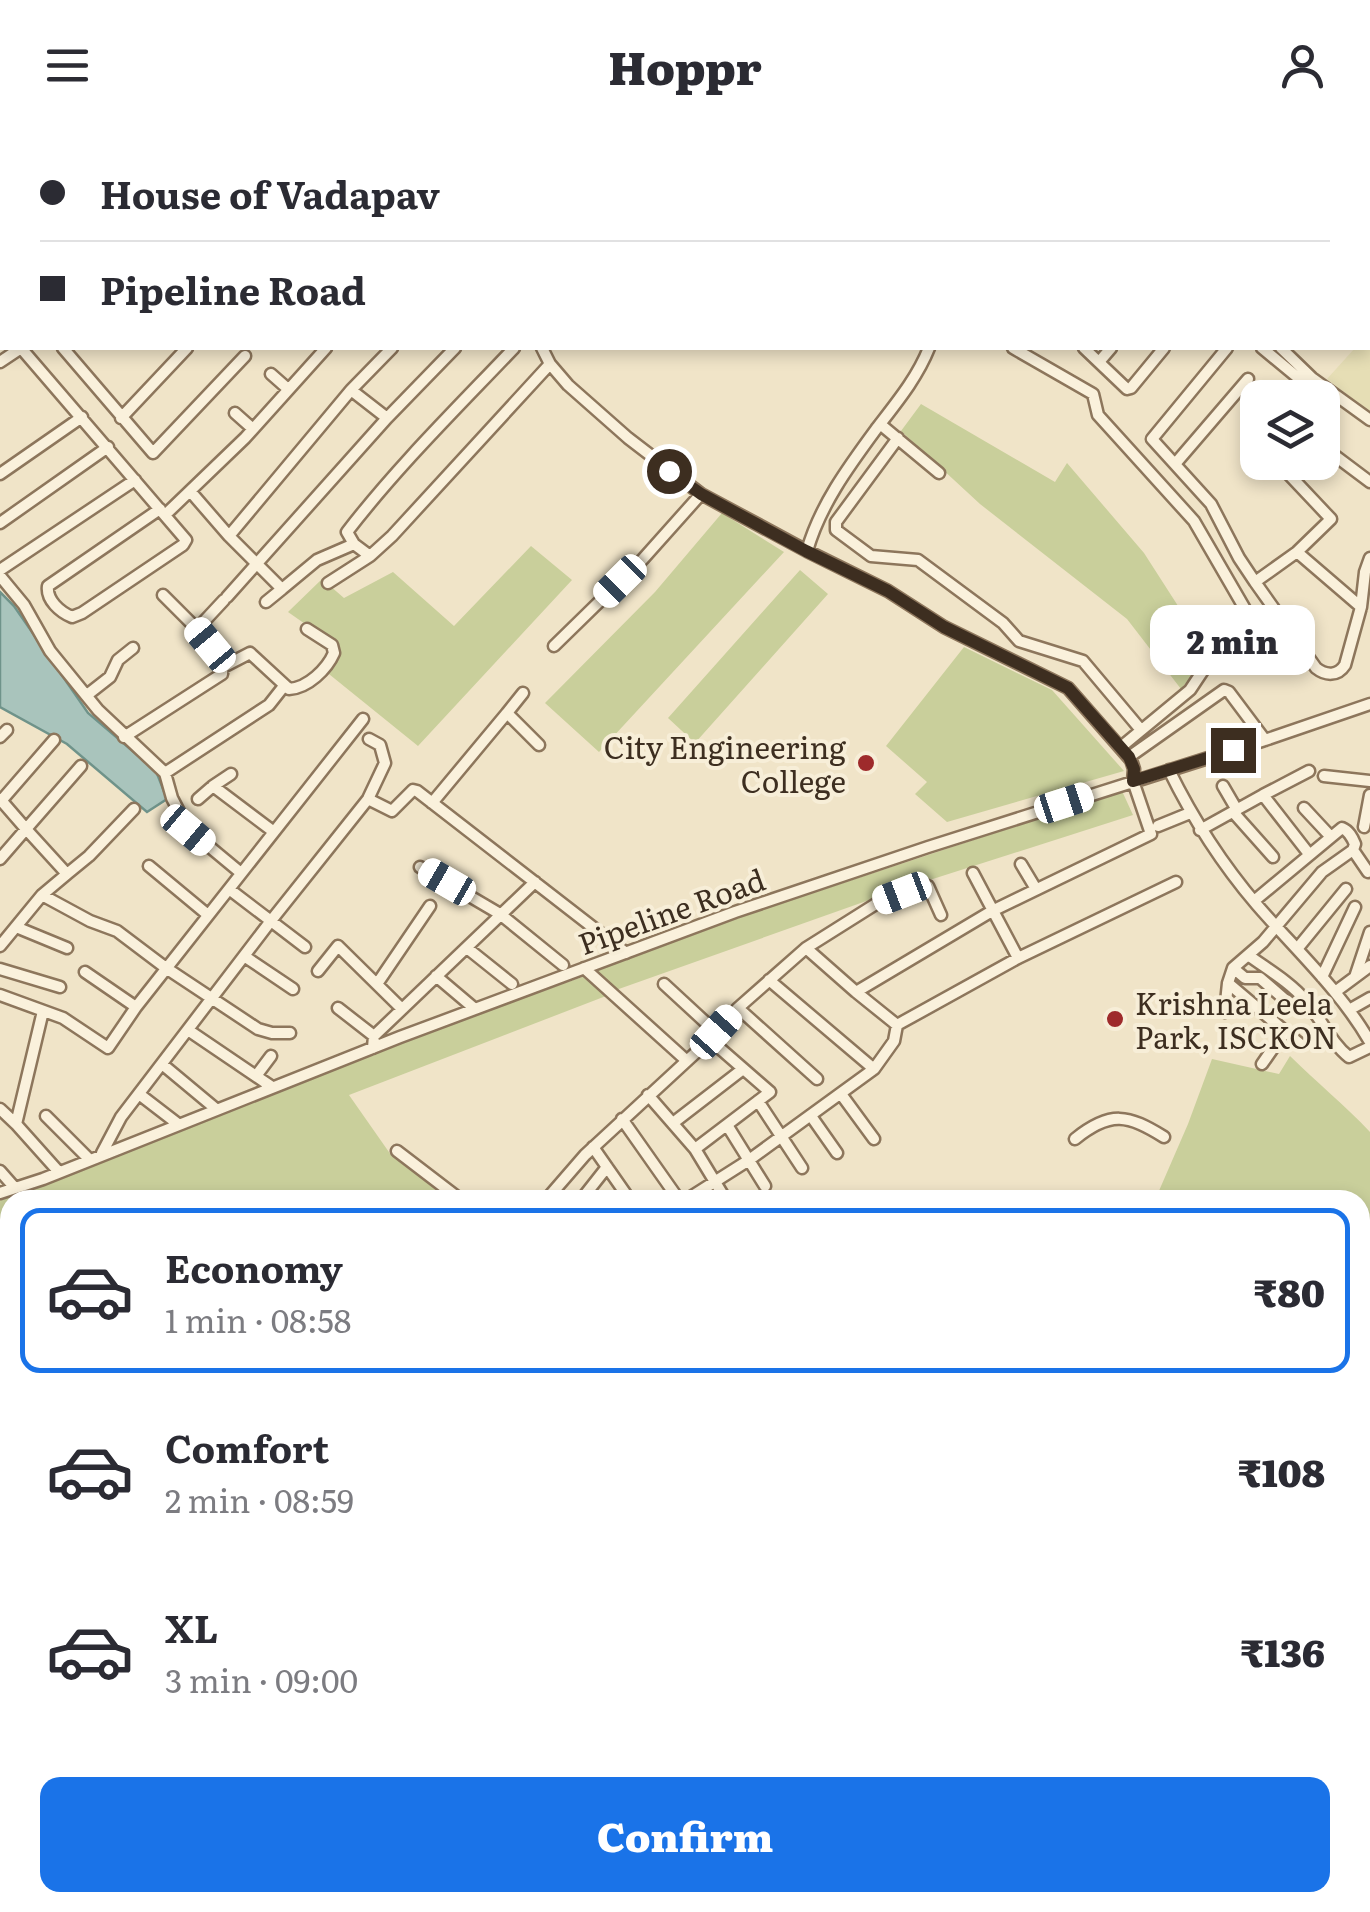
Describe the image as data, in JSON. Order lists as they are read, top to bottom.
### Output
{
  "streets": {
    "street": ["Pipeline Road"]
  },
  "places": ["City Engineering College", "Krishna Leela Park, ISCKON"],
  "page": {
    "header": "Hoppr",
    "banner": ["House of Vadapav", "Pipeline Road"],
    "bubble": "2 min",
    "list": [
      {
        "name": "Economy",
        "note": "1 min · 08:58",
        "value": "₹80"
      },
      {
        "name": "Comfort",
        "note": "2 min · 08:59",
        "value": "₹108"
      },
      {
        "name": "XL",
        "note": "3 min · 09:00",
        "value": "₹136"
      }
    ],
    "buttons": "Confirm"
  }
}
